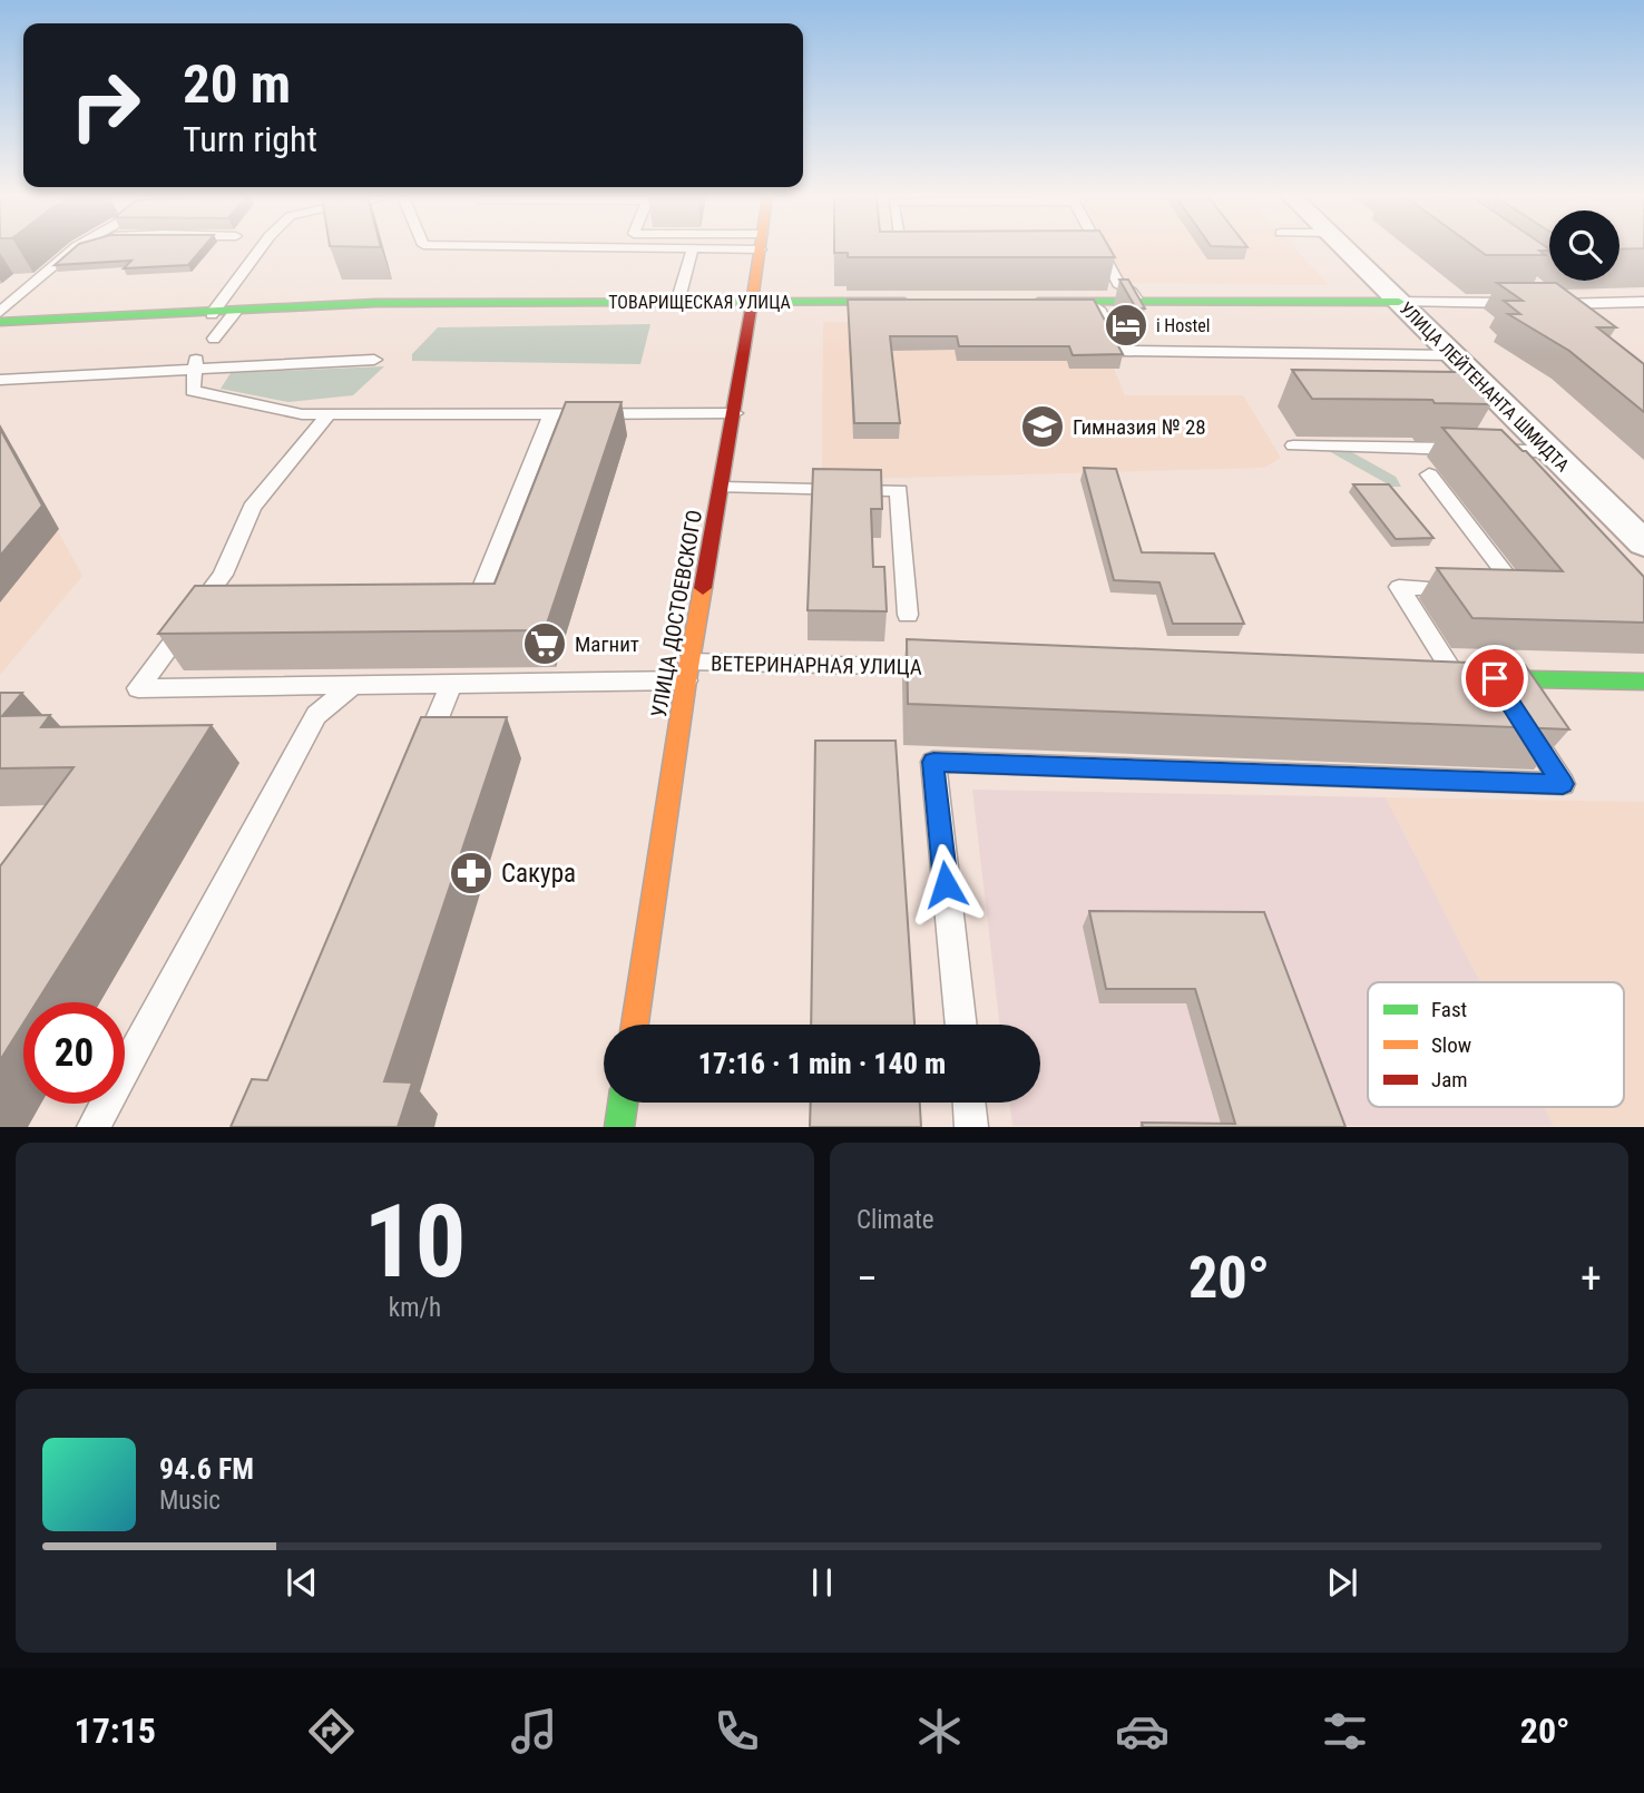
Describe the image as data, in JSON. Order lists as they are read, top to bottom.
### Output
{
  "streets": {
    "street": ["ТОВАРИЩЕСКАЯ УЛИЦА", "УЛИЦА ЛЕЙТЕНАНТА ШМИДТА", "УЛИЦА ДОСТОЕВСКОГО"],
    "lane": ["ВЕТЕРИНАРНАЯ УЛИЦА"]
  },
  "crossings": [
    ["ТОВАРИЩЕСКАЯ УЛИЦА", "УЛИЦА ДОСТОЕВСКОГО"],
    ["УЛИЦА ДОСТОЕВСКОГО", "ВЕТЕРИНАРНАЯ УЛИЦА"]
  ],
  "places": {
    "hotel": ["i Hostel"],
    "school or university": ["Гимназия № 28"],
    "supermarket": ["Магнит"],
    "pharmacy": ["Сакура"]
  },
  "legend": ["Fast", "Slow", "Jam"],
  "page": {
    "turn": ["20 m", "Turn right"],
    "limit": "20",
    "trip": "17:16 · 1 min · 140 m",
    "tile": [
      ["10", "km/h"],
      "Climate"
    ],
    "heat": ["−", "20°", "+"],
    "song": ["94.6 FM", "Music"],
    "tabs": ["17:15", "20°"]
  }
}
